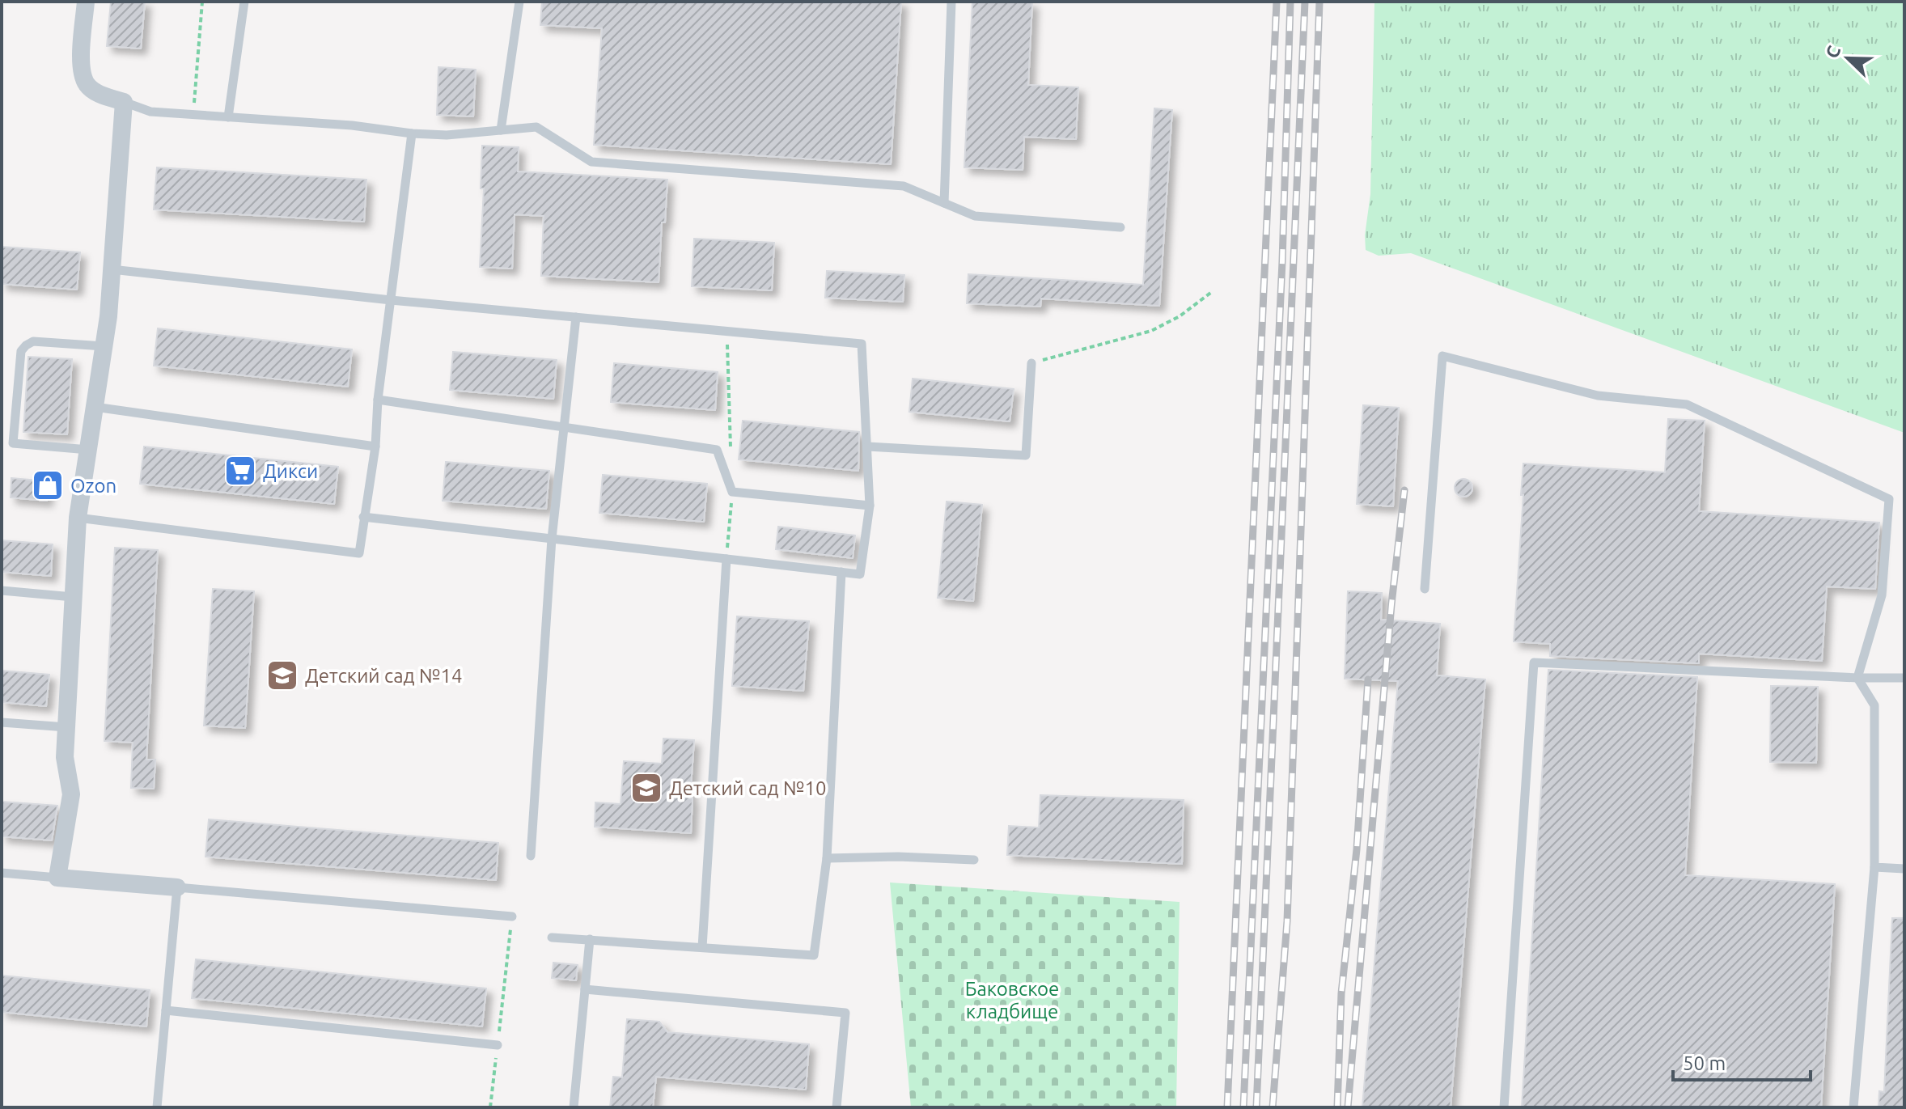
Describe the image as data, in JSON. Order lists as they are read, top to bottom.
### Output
{
  "parks": ["Баковское кладбище"],
  "places": {
    "supermarket": ["Дикси"],
    "shop": ["Ozon"],
    "school or university": ["Детский сад №14", "Детский сад №10"]
  },
  "scale_bar": "50 m",
  "north": "top left"
}
